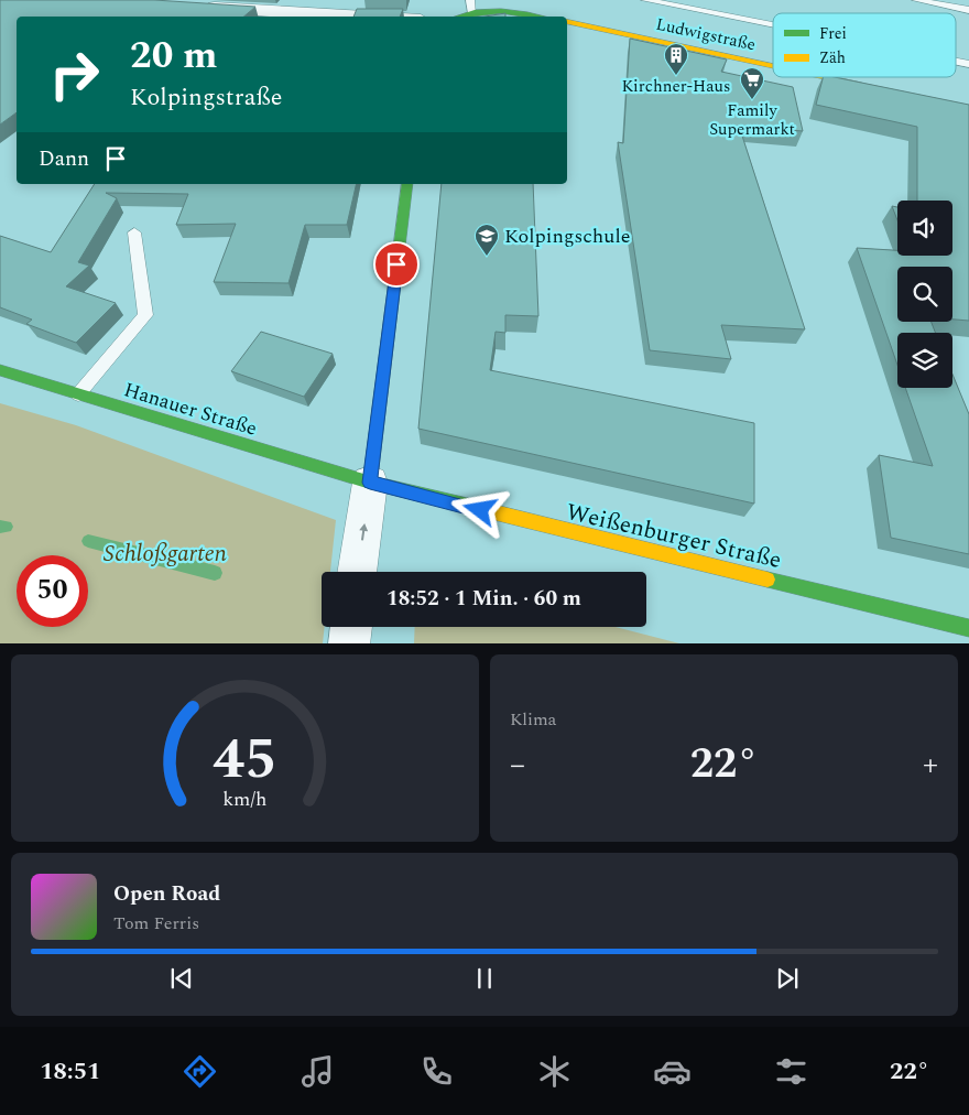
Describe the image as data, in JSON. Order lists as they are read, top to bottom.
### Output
{
  "streets": {
    "street": ["Ludwigstraße", "Hanauer Straße", "Weißenburger Straße"]
  },
  "crossings": [
    ["Hanauer Straße", "Weißenburger Straße"]
  ],
  "parks": ["Schloßgarten"],
  "places": {
    "building": ["Kirchner-Haus"],
    "supermarket": ["Family Supermarkt"],
    "school or university": ["Kolpingschule"]
  },
  "legend": ["Frei", "Zäh"],
  "page": {
    "turn": ["20 m", "Kolpingstraße"],
    "then": "Dann",
    "limit": "50",
    "trip": "18:52 · 1 Min. · 60 m",
    "tile": "Klima",
    "heat": ["−", "22°", "+"],
    "song": ["Open Road", "Tom Ferris"],
    "tabs": ["18:51", "22°"],
    "gauge": ["45", "km/h"]
  }
}
